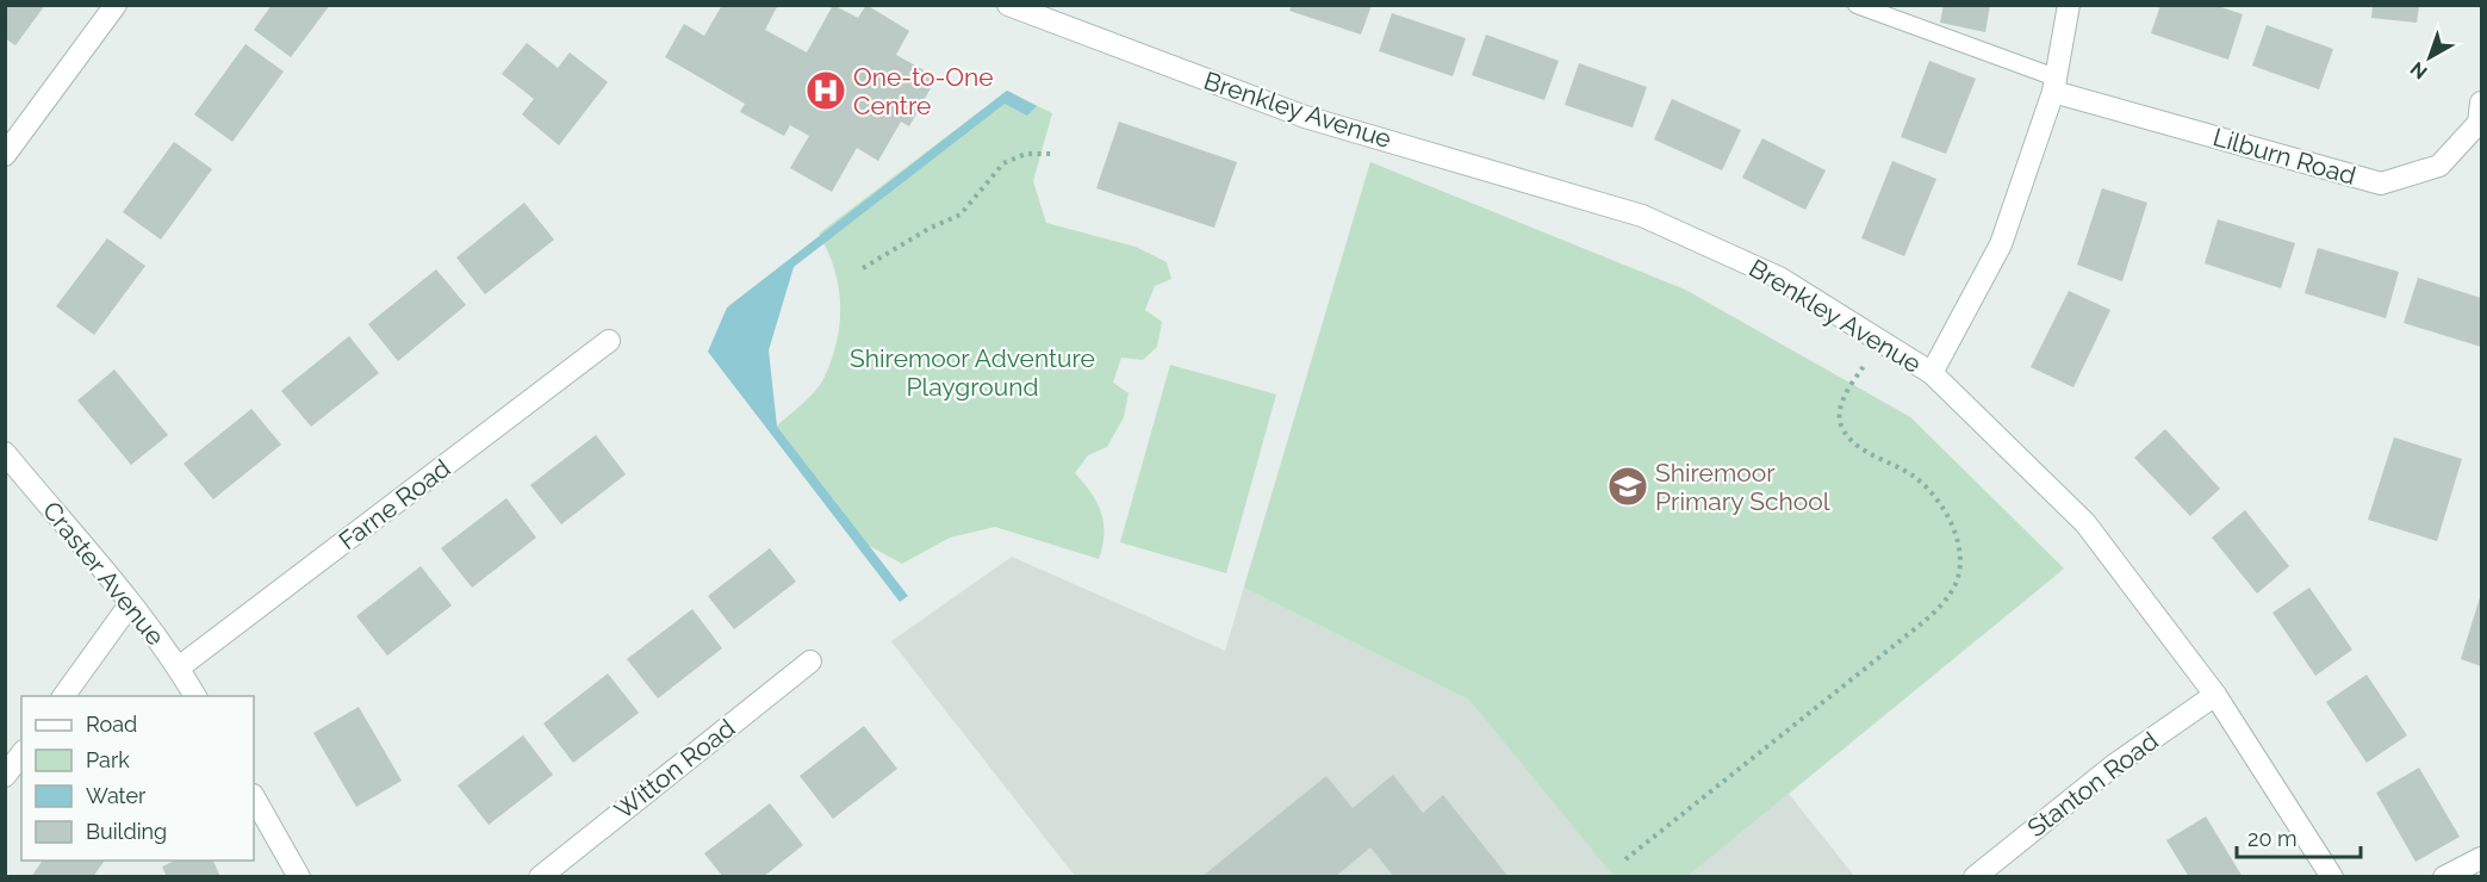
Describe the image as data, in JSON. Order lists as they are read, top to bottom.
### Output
{
  "streets": {
    "street": [
      "Brenkley Avenue",
      "Lilburn Road",
      "Farne Road",
      "Craster Avenue",
      "Witton Road",
      "Stanton Road"
    ]
  },
  "crossings": [
    ["Brenkley Avenue", "Stanton Road"],
    ["Farne Road", "Craster Avenue"]
  ],
  "parks": ["Shiremoor Adventure Playground"],
  "places": {
    "hospital": ["One-to-One Centre"],
    "school or university": ["Shiremoor Primary School"]
  },
  "legend": [
    "Road",
    "Park",
    "Water",
    "Building"
  ],
  "scale_bar": "20 m",
  "north": "bottom left"
}
